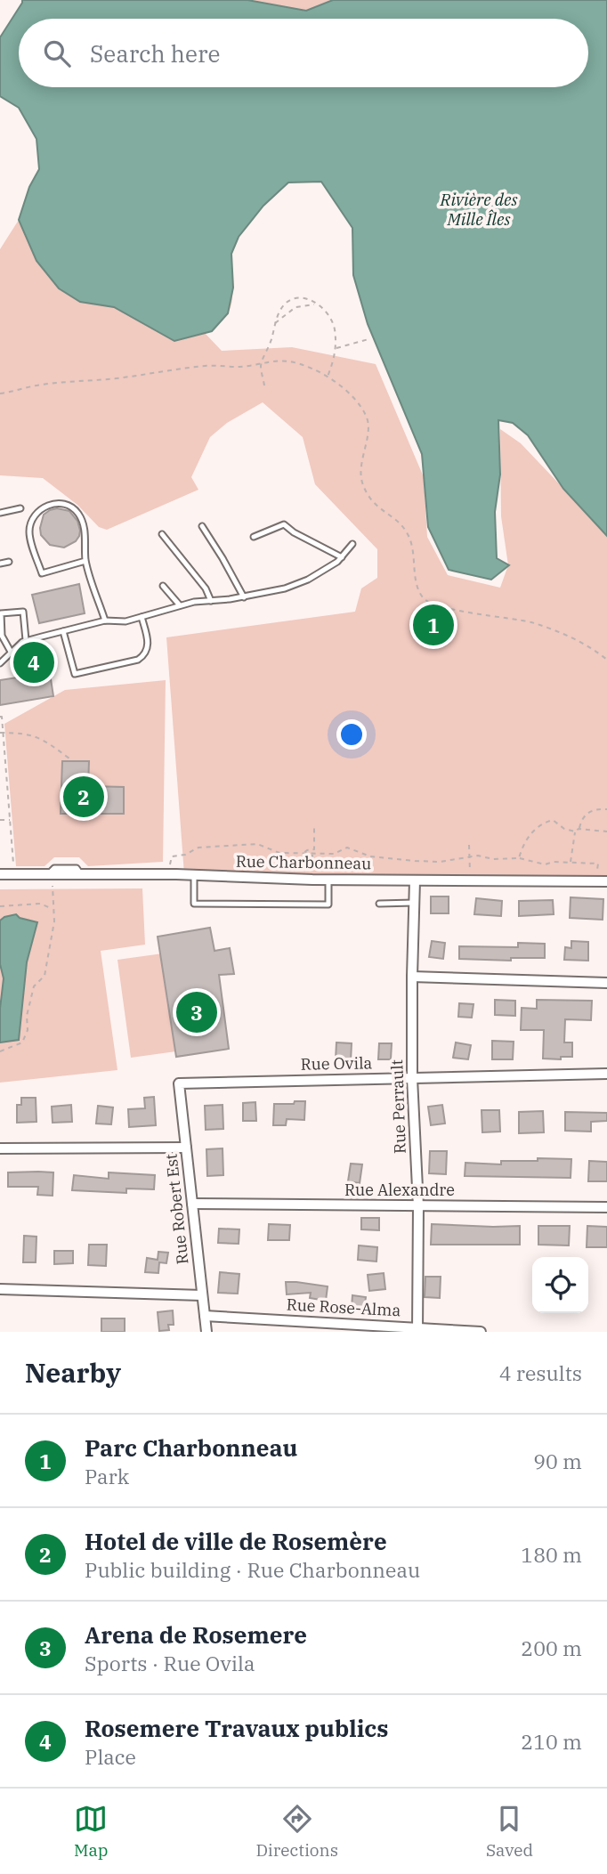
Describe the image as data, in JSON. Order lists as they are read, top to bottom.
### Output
{
  "streets": {
    "street": [
      "Rue Charbonneau",
      "Rue Ovila",
      "Rue Perrault",
      "Rue Alexandre",
      "Rue Robert Est",
      "Rue Rose-Alma"
    ]
  },
  "crossings": [
    ["Rue Charbonneau", "Rue Perrault"],
    ["Rue Ovila", "Rue Perrault"],
    ["Rue Ovila", "Rue Robert Est"],
    ["Rue Perrault", "Rue Alexandre"],
    ["Rue Perrault", "Rue Rose-Alma"],
    ["Rue Alexandre", "Rue Robert Est"],
    ["Rue Robert Est", "Rue Rose-Alma"]
  ],
  "water": ["Rivière des Mille Îles"],
  "page": {
    "search": "Search here",
    "pins": [
      "1",
      "4",
      "2",
      "3"
    ],
    "heading": ["Nearby", "4 results"],
    "list": [
      {
        "mark": "1",
        "name": "Parc Charbonneau",
        "note": "Park",
        "value": "90 m"
      },
      {
        "mark": "2",
        "name": "Hotel de ville de Rosemère",
        "note": "Public building · Rue Charbonneau",
        "value": "180 m"
      },
      {
        "mark": "3",
        "name": "Arena de Rosemere",
        "note": "Sports · Rue Ovila",
        "value": "200 m"
      },
      {
        "mark": "4",
        "name": "Rosemere Travaux publics",
        "note": "Place",
        "value": "210 m"
      }
    ],
    "nav": ["Map", "Directions", "Saved"]
  }
}
